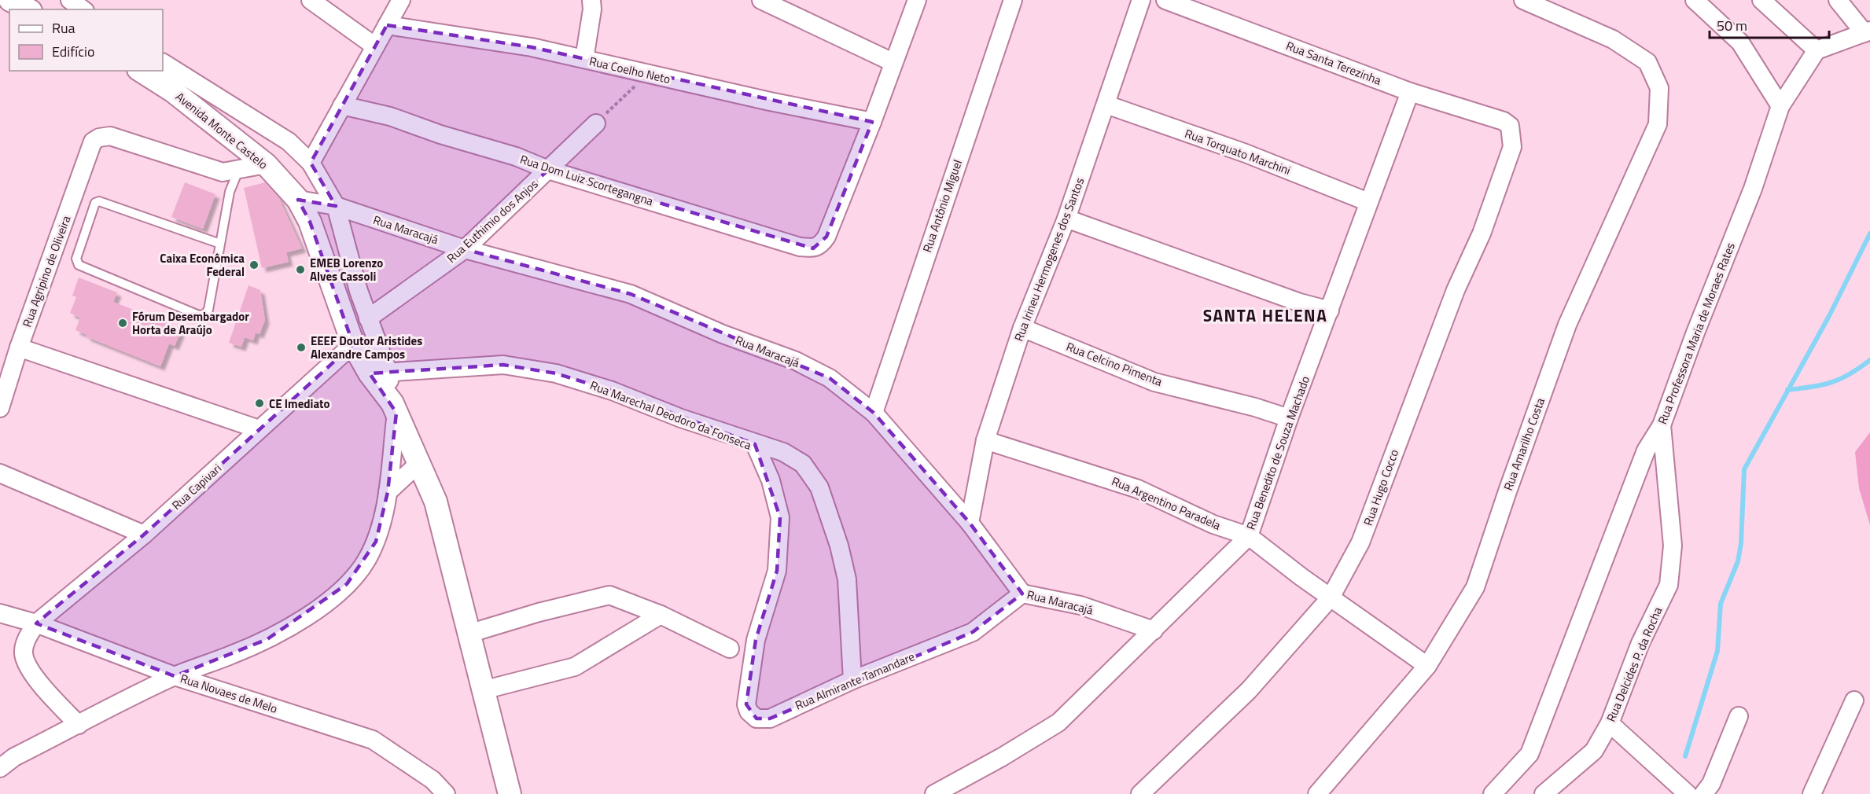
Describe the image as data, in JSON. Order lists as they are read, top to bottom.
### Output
{
  "streets": {
    "street": [
      "Rua Santa Terezinha",
      "Rua Coelho Neto",
      "Avenida Monte Castelo",
      "Rua Torquato Marchini",
      "Rua Dom Luiz Scortegangna",
      "Rua Antônio Miguel",
      "Rua Euthimio dos Anjos",
      "Rua Maracajá",
      "Rua Irineu Hermogenes dos Santos",
      "Rua Agripino de Oliveira",
      "Rua Professora Maria de Moraes Rates",
      "Rua Celcino Pimenta",
      "Rua Marechal Deodoro da Fonseca",
      "Rua Amarilho Costa",
      "Rua Benedito de Souza Machado",
      "Rua Capivari",
      "Rua Hugo Cocco",
      "Rua Argentino Paradela",
      "Rua Delcides P. da Rocha",
      "Rua Almirante Tamandare",
      "Rua Novaes de Melo"
    ]
  },
  "crossings": [
    ["Rua Santa Terezinha", "Rua Benedito de Souza Machado"],
    ["Rua Santa Terezinha", "Rua Hugo Cocco"],
    ["Rua Coelho Neto", "Rua Dom Luiz Scortegangna"],
    ["Avenida Monte Castelo", "Rua Maracajá"],
    ["Avenida Monte Castelo", "Rua Marechal Deodoro da Fonseca"],
    ["Avenida Monte Castelo", "Rua Capivari"],
    ["Rua Torquato Marchini", "Rua Irineu Hermogenes dos Santos"],
    ["Rua Torquato Marchini", "Rua Benedito de Souza Machado"],
    ["Rua Dom Luiz Scortegangna", "Rua Euthimio dos Anjos"],
    ["Rua Antônio Miguel", "Rua Maracajá"],
    ["Rua Euthimio dos Anjos", "Rua Maracajá"],
    ["Rua Maracajá", "Rua Irineu Hermogenes dos Santos"],
    ["Rua Maracajá", "Rua Benedito de Souza Machado"],
    ["Rua Maracajá", "Rua Almirante Tamandare"],
    ["Rua Irineu Hermogenes dos Santos", "Rua Celcino Pimenta"],
    ["Rua Irineu Hermogenes dos Santos", "Rua Argentino Paradela"],
    ["Rua Professora Maria de Moraes Rates", "Rua Delcides P. da Rocha"],
    ["Rua Celcino Pimenta", "Rua Benedito de Souza Machado"],
    ["Rua Marechal Deodoro da Fonseca", "Rua Almirante Tamandare"],
    ["Rua Amarilho Costa", "Rua Argentino Paradela"],
    ["Rua Benedito de Souza Machado", "Rua Argentino Paradela"],
    ["Rua Capivari", "Rua Novaes de Melo"],
    ["Rua Hugo Cocco", "Rua Argentino Paradela"]
  ],
  "districts": ["SANTA HELENA"],
  "places": [
    "Caixa Econômica Federal",
    "EMEB Lorenzo Alves Cassoli",
    "Fórum Desembargador Horta de Araújo",
    "EEEF Doutor Aristides Alexandre Campos",
    "CE Imediato"
  ],
  "legend": ["Rua", "Edifício"],
  "scale_bar": "50 m"
}
